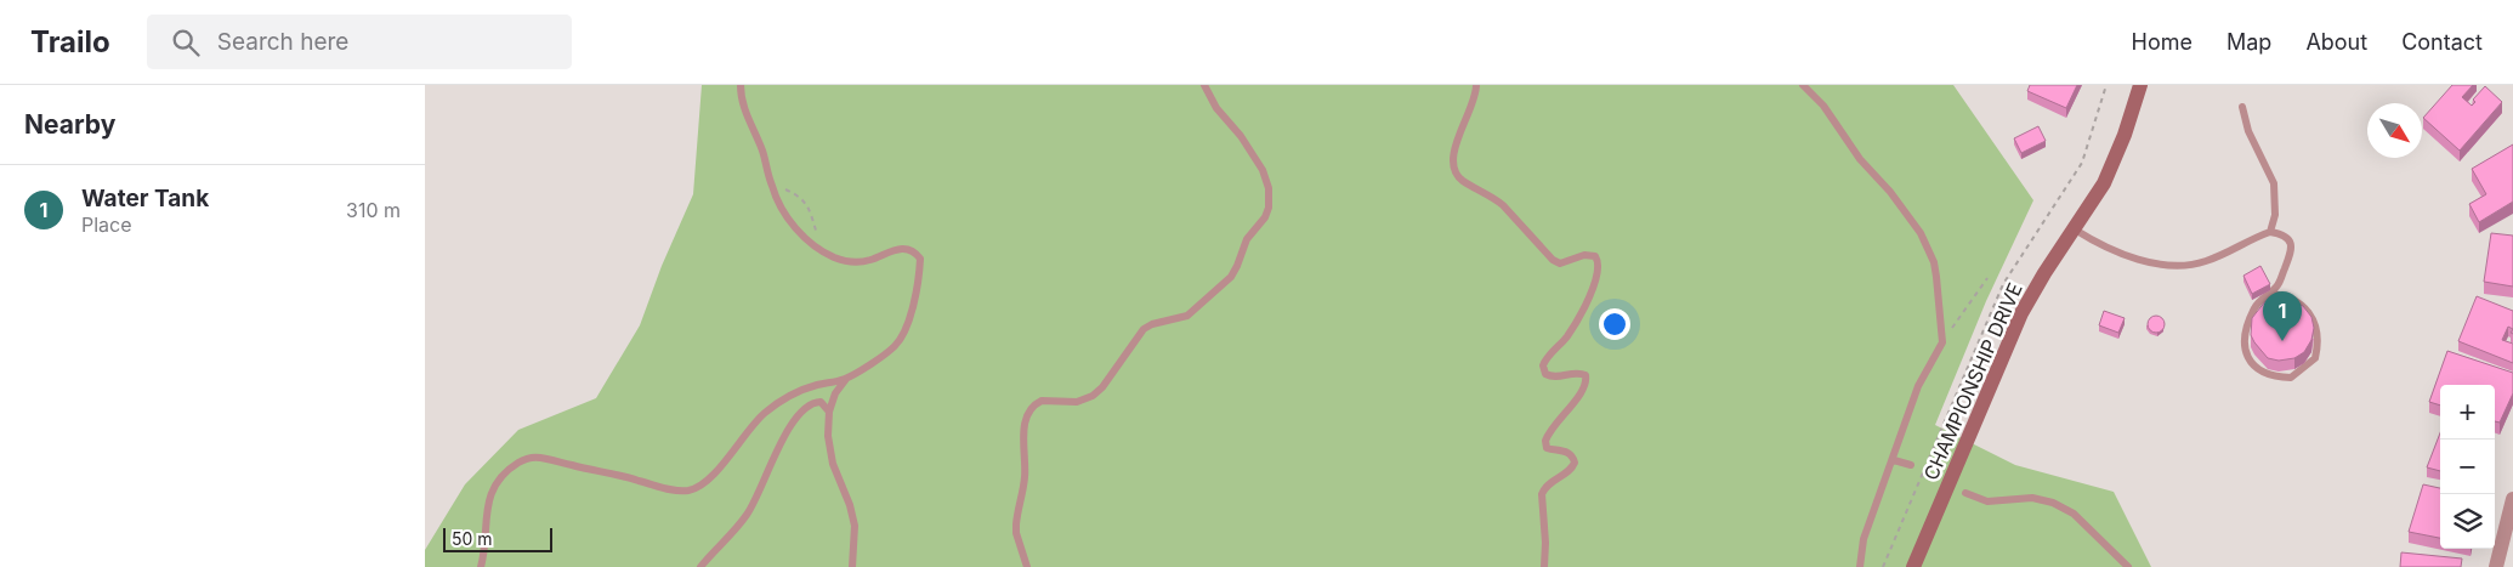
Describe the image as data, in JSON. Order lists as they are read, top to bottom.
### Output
{
  "streets": {
    "street": ["CHAMPIONSHIP DRIVE"]
  },
  "scale_bar": "50 m",
  "north": "bottom right",
  "page": {
    "header": "Trailo",
    "search": "Search here",
    "nav": [
      "Home",
      "Map",
      "About",
      "Contact"
    ],
    "heading": "Nearby",
    "list": [
      {
        "mark": "1",
        "name": "Water Tank",
        "note": "Place",
        "value": "310 m"
      }
    ],
    "pins": "1",
    "map_buttons": ["+", "−"],
    "scale": "50 m"
  }
}
